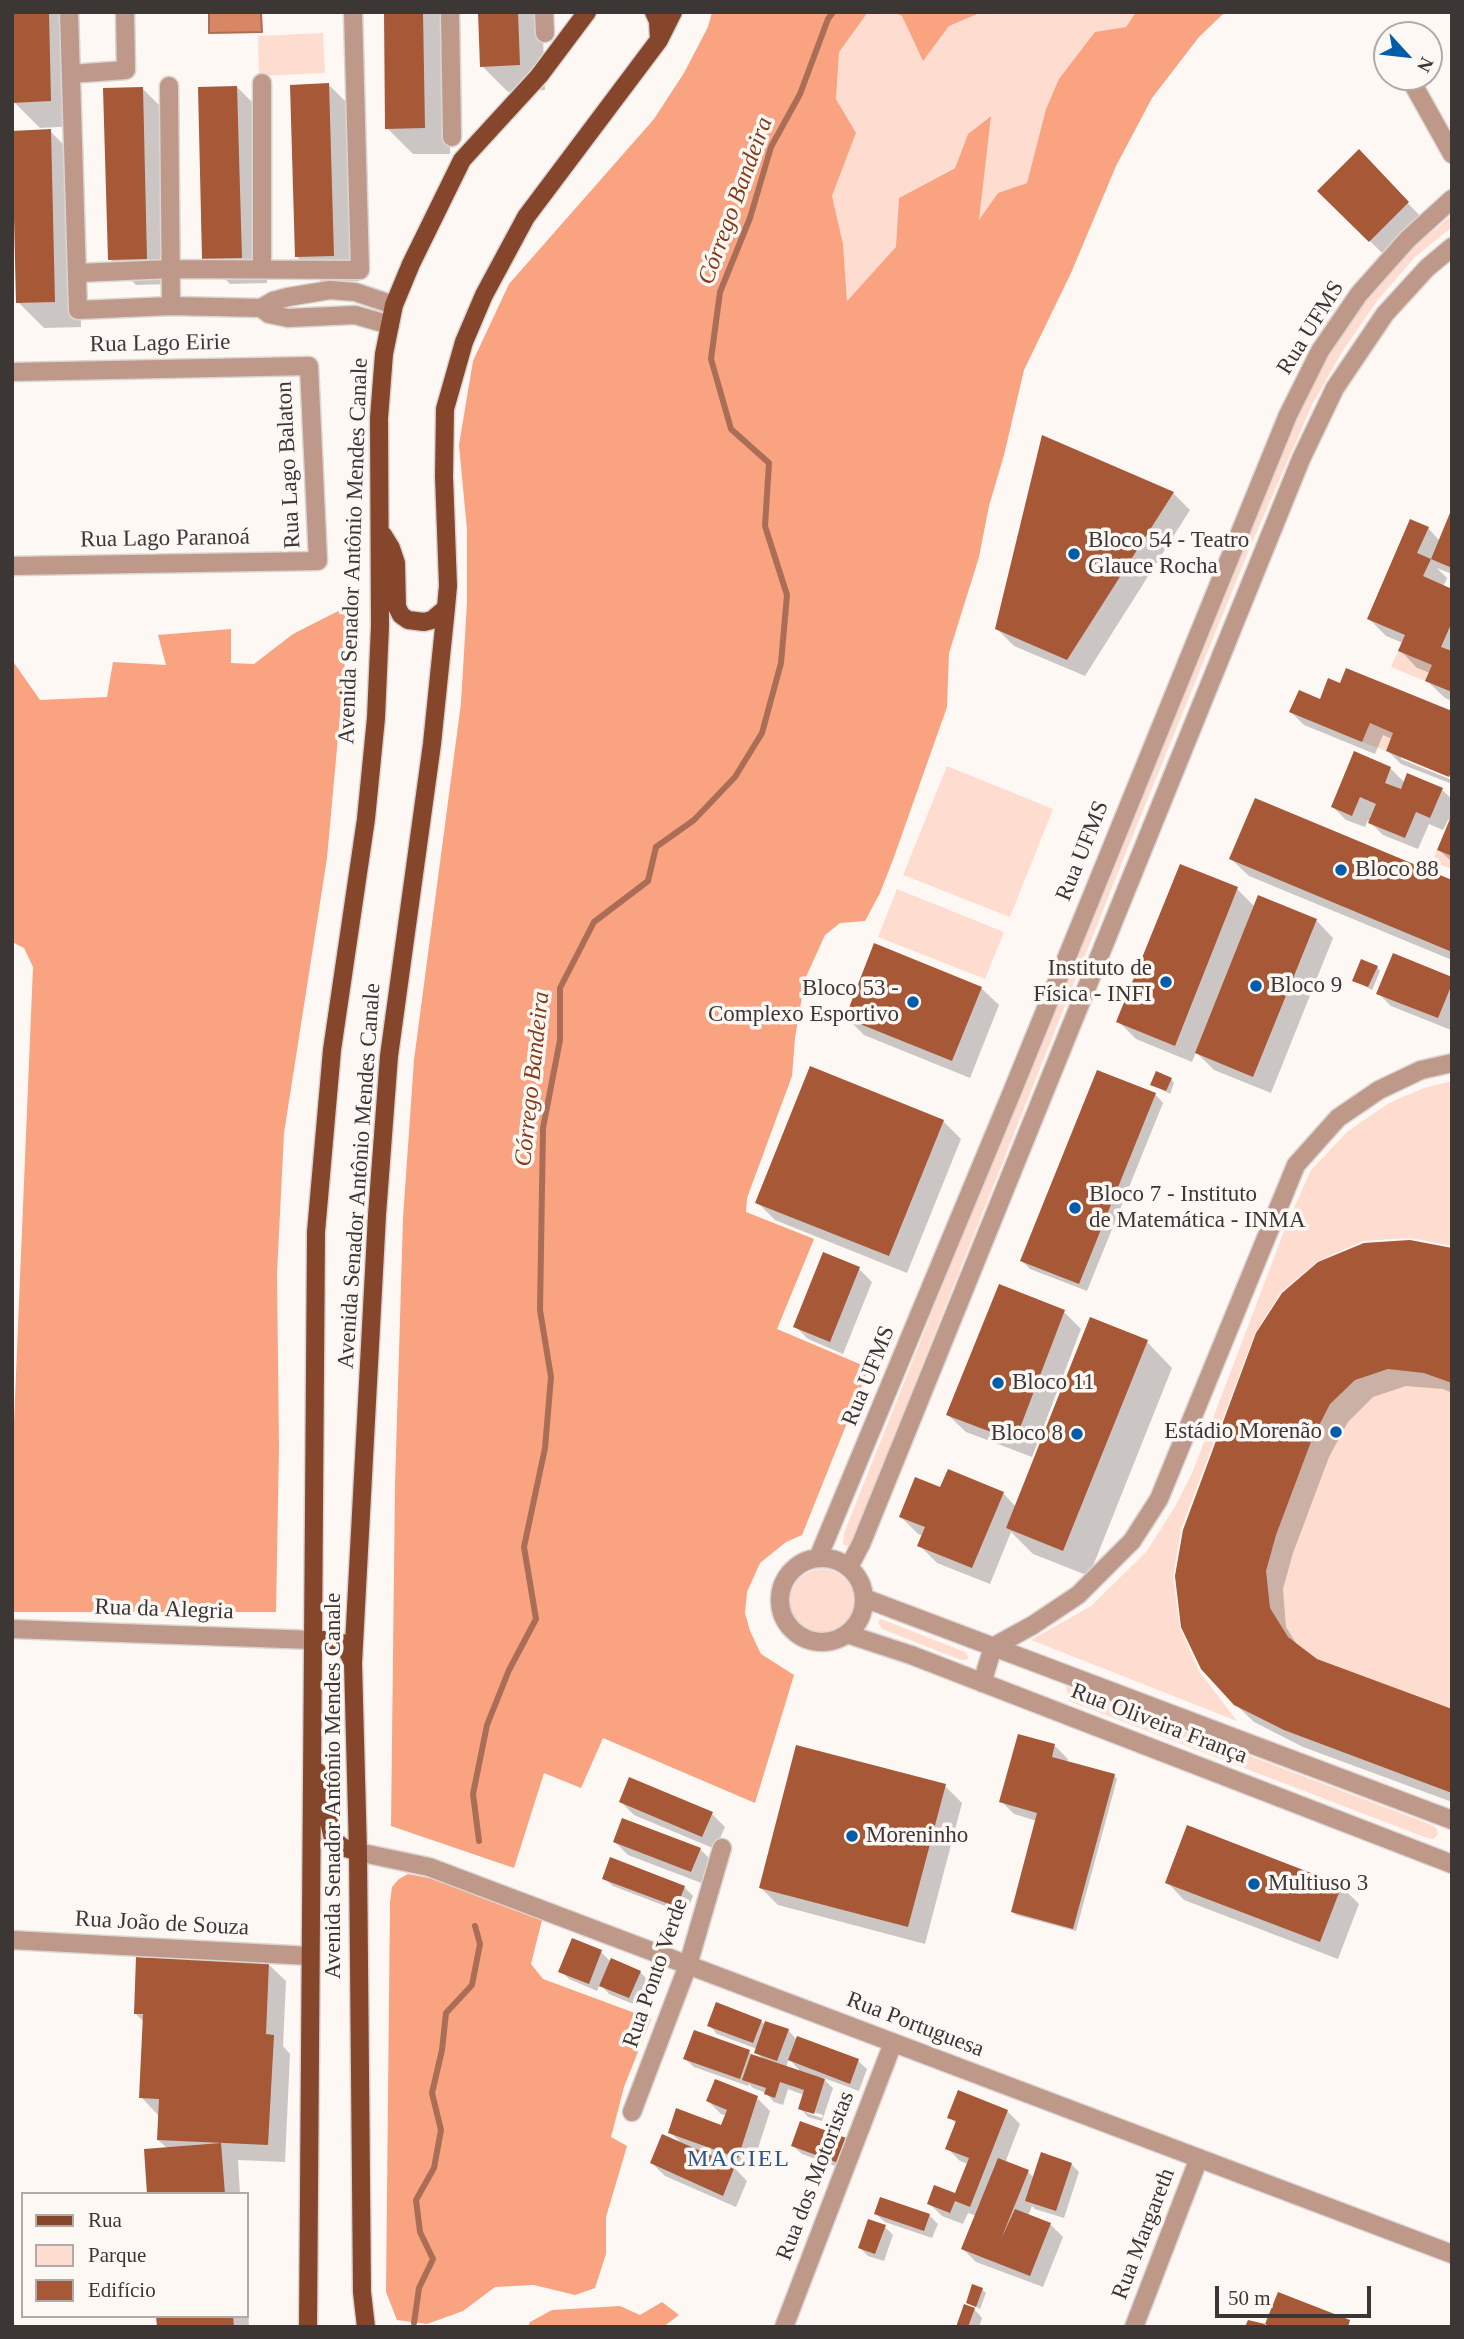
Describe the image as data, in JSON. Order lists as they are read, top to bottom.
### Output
{
  "streets": {
    "main road": ["Avenida Senador Antônio Mendes Canale"],
    "street": [
      "Rua UFMS",
      "Rua Lago Eirie",
      "Rua Lago Balaton",
      "Rua Lago Paranoá",
      "Rua da Alegria",
      "Rua Oliveira França",
      "Rua João de Souza",
      "Rua Ponto Verde",
      "Rua Portuguesa",
      "Rua dos Motoristas",
      "Rua Margareth"
    ]
  },
  "crossings": [
    ["Rua UFMS", "Rua Oliveira França"],
    ["Rua Lago Eirie", "Rua Lago Balaton"],
    ["Rua Lago Balaton", "Rua Lago Paranoá"],
    ["Avenida Senador Antônio Mendes Canale", "Rua da Alegria"],
    ["Avenida Senador Antônio Mendes Canale", "Rua João de Souza"],
    ["Avenida Senador Antônio Mendes Canale", "Rua Portuguesa"],
    ["Rua Ponto Verde", "Rua Portuguesa"],
    ["Rua Portuguesa", "Rua dos Motoristas"],
    ["Rua Portuguesa", "Rua Margareth"]
  ],
  "districts": ["MACIEL"],
  "water": ["Córrego Bandeira"],
  "places": [
    "Bloco 54 - Teatro Glauce Rocha",
    "Bloco 88",
    "Instituto de Física - INFI",
    "Bloco 9",
    "Bloco 53 - Complexo Esportivo",
    "Bloco 7 - Instituto de Matemática - INMA",
    "Bloco 11",
    "Estádio Morenão",
    "Bloco 8",
    "Moreninho",
    "Multiuso 3"
  ],
  "legend": ["Rua", "Parque", "Edifício"],
  "scale_bar": "50 m",
  "north": "bottom right"
}
